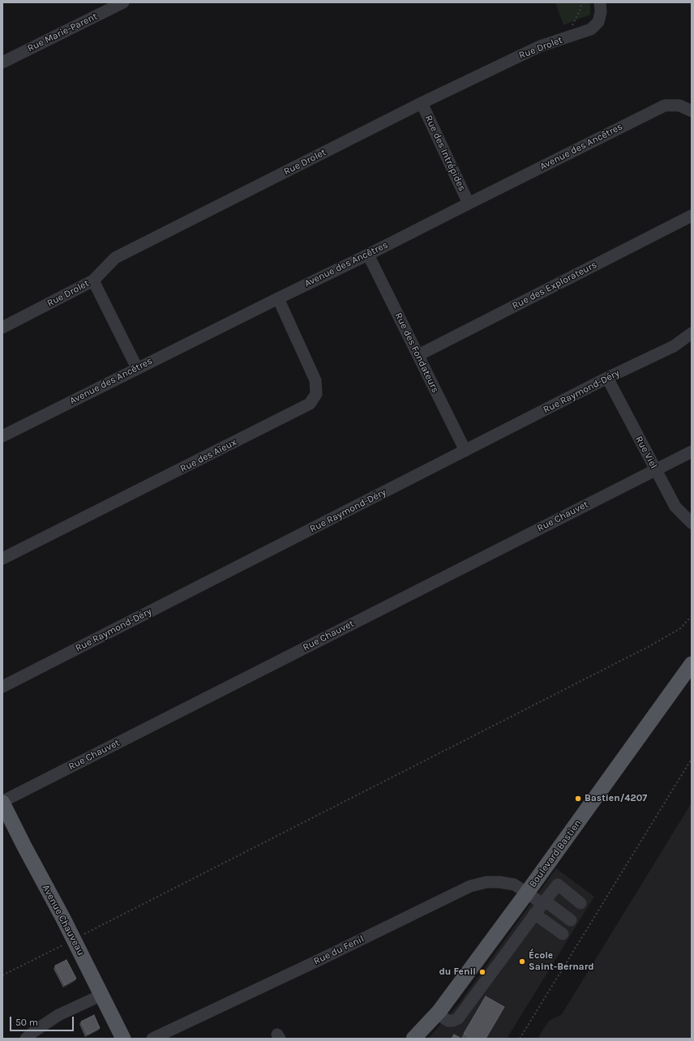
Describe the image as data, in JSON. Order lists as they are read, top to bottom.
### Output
{
  "streets": {
    "main road": ["Boulevard Bastien", "Avenue Chauveau"],
    "street": [
      "Rue Marie-Parent",
      "Rue Drolet",
      "Avenue des Ancêtres",
      "Rue des Intrépides",
      "Rue des Explorateurs",
      "Rue des Fondateurs",
      "Rue Raymond-Déry",
      "Rue Viel",
      "Rue des Aïeux",
      "Rue Chauvet",
      "Rue du Fenil"
    ]
  },
  "crossings": [
    ["Rue Drolet", "Rue des Intrépides"],
    ["Avenue des Ancêtres", "Rue des Intrépides"],
    ["Avenue des Ancêtres", "Rue des Fondateurs"],
    ["Avenue des Ancêtres", "Rue des Aïeux"],
    ["Rue des Explorateurs", "Rue des Fondateurs"],
    ["Rue des Fondateurs", "Rue Raymond-Déry"],
    ["Rue Raymond-Déry", "Rue Viel"],
    ["Rue Viel", "Rue Chauvet"],
    ["Rue Chauvet", "Avenue Chauveau"],
    ["Boulevard Bastien", "Rue du Fenil"]
  ],
  "places": ["Bastien/4207", "École Saint-Bernard", "du Fenil"],
  "scale_bar": "50 m"
}
